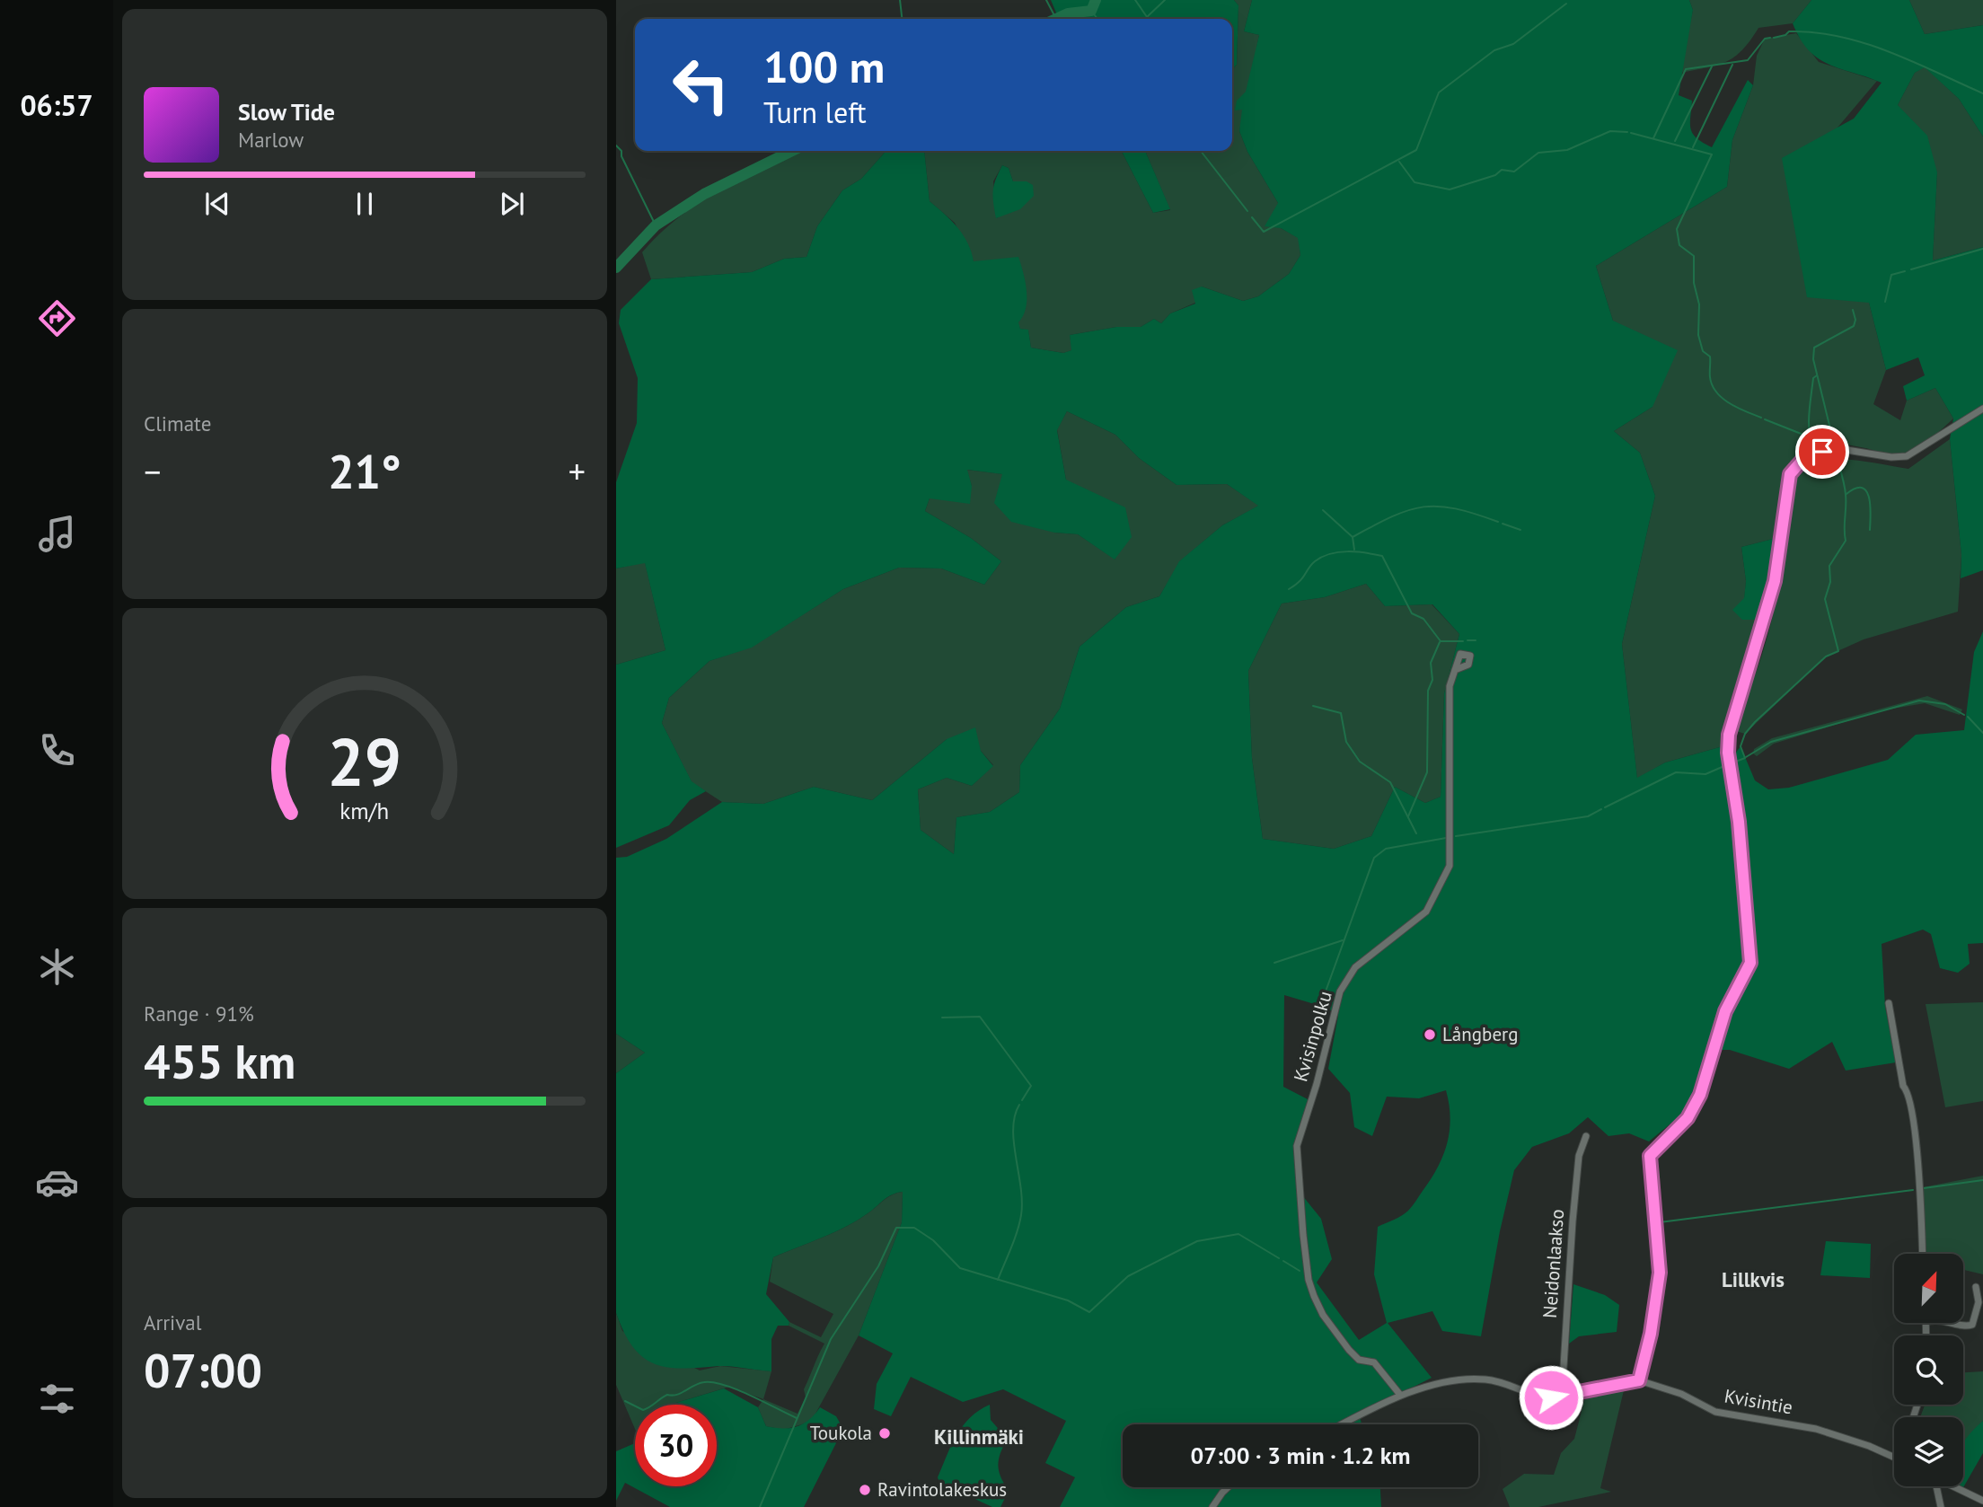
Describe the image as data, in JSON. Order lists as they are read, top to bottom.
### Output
{
  "streets": {
    "street": ["Kvisinpolku", "Neidonlaakso", "Kvisintie"]
  },
  "crossings": [
    ["Kvisinpolku", "Kvisintie"],
    ["Neidonlaakso", "Kvisintie"]
  ],
  "districts": ["Lillkvis", "Killinmäki"],
  "places": ["Långberg", "Toukola", "Ravintolakeskus"],
  "north": "top right",
  "page": {
    "tabs": "06:57",
    "turn": ["100 m", "Turn left"],
    "song": ["Slow Tide", "Marlow"],
    "tile": [
      "Climate",
      ["Range · 91%", "455 km"],
      ["Arrival", "07:00"]
    ],
    "heat": ["−", "21°", "+"],
    "limit": "30",
    "trip": "07:00 · 3 min · 1.2 km",
    "gauge": ["29", "km/h"]
  }
}
